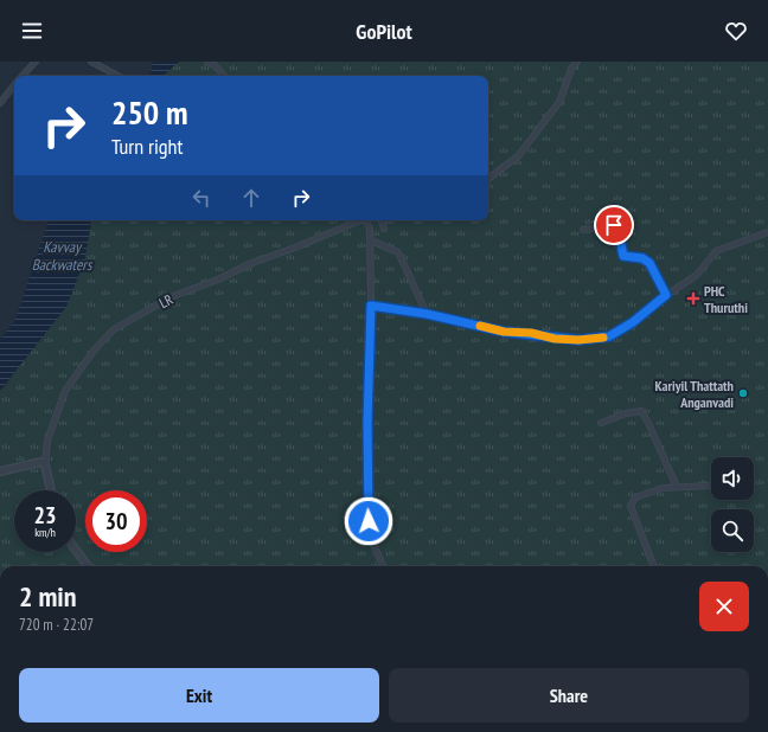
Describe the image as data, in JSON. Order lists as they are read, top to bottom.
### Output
{
  "streets": {
    "street": ["LR"]
  },
  "water": ["Kavvay Backwaters"],
  "places": {
    "health": ["PHC Thuruthi"],
    "other": ["Kariyil Thattath Anganvadi"]
  },
  "page": {
    "header": "GoPilot",
    "turn": ["250 m", "Turn right"],
    "speed": "23 km/h",
    "limit": "30",
    "heading": ["2 min", "720 m · 22:07"],
    "buttons": ["Exit", "Share"]
  }
}
